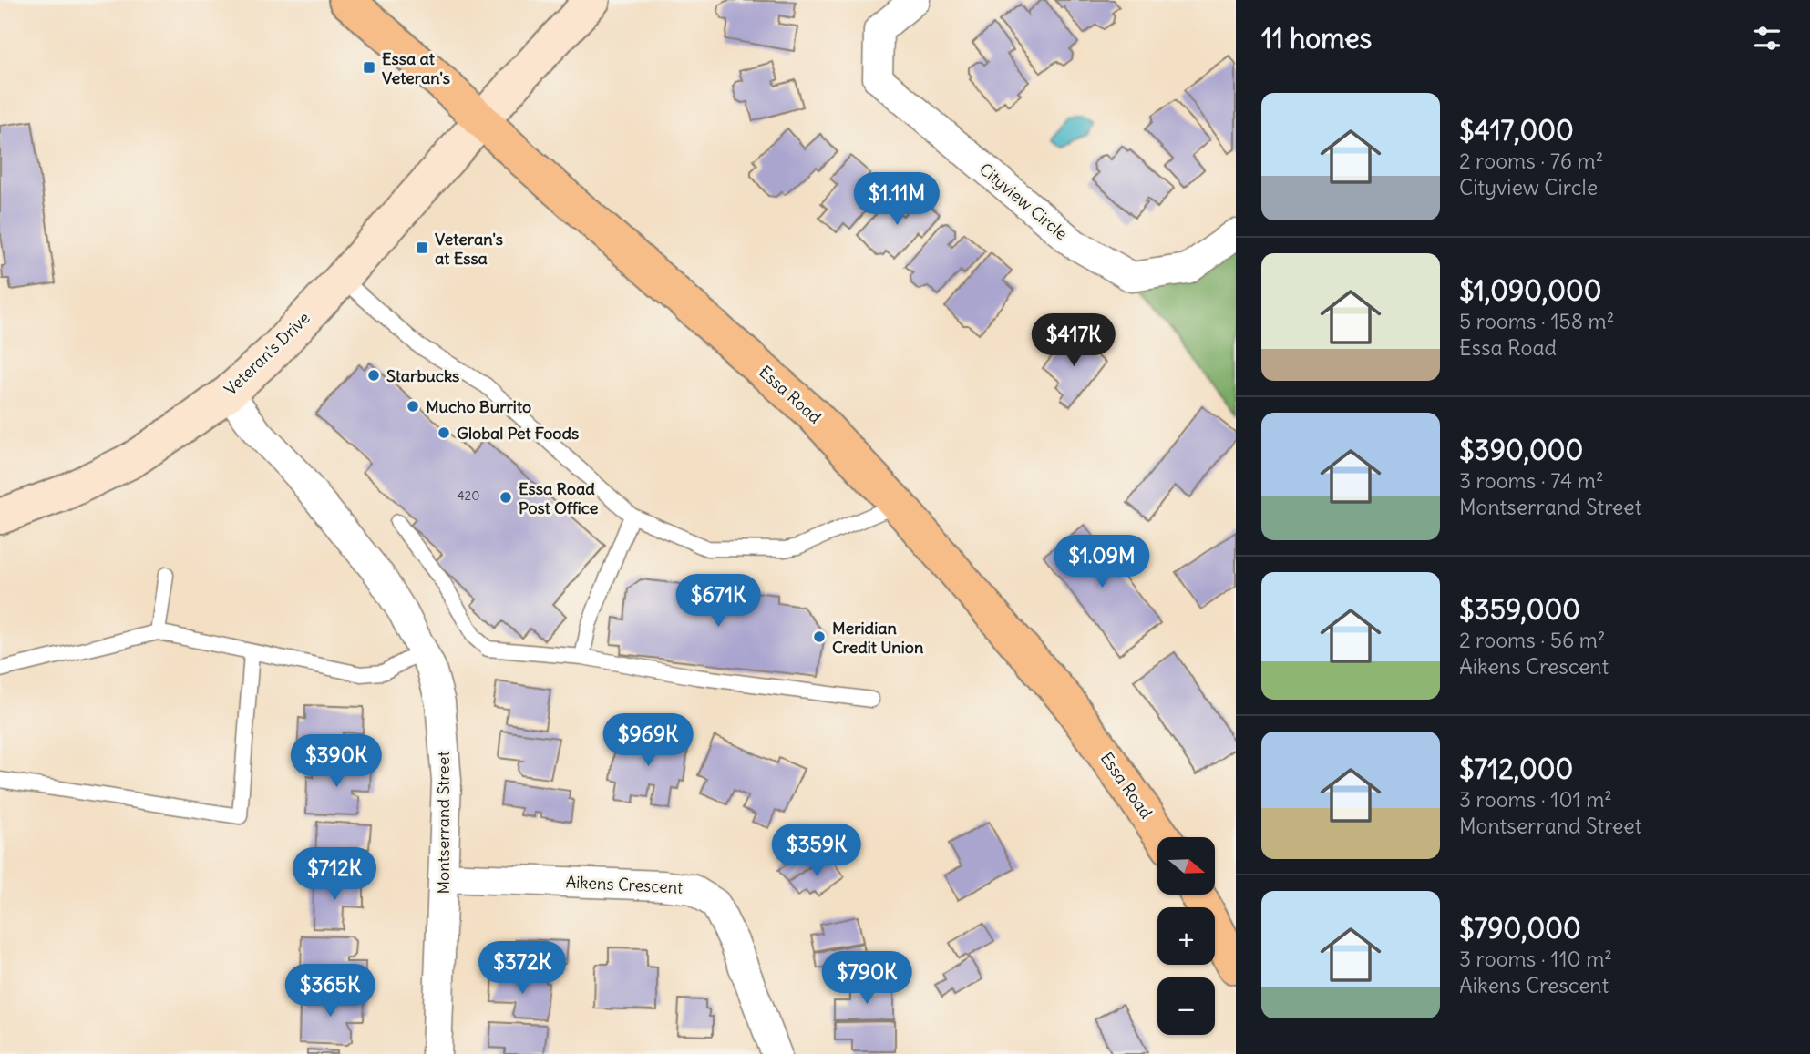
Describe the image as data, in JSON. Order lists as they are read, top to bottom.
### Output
{
  "streets": {
    "main road": ["Veteran's Drive", "Essa Road"],
    "street": ["Cityview Circle", "Montserrand Street", "Aikens Crescent"]
  },
  "crossings": [
    ["Veteran's Drive", "Essa Road"],
    ["Veteran's Drive", "Montserrand Street"],
    ["Montserrand Street", "Aikens Crescent"]
  ],
  "places": {
    "transit": ["Essa at Veteran's", "Veteran's at Essa"],
    "other": [
      "Starbucks",
      "Mucho Burrito",
      "Global Pet Foods",
      "Essa Road Post Office",
      "Meridian Credit Union"
    ]
  },
  "house_numbers": ["420"],
  "north": "right",
  "page": {
    "heading": "11 homes",
    "list": [
      {
        "name": "$417,000",
        "note": "2 rooms · 76 m² · Cityview Circle"
      },
      {
        "name": "$1,090,000",
        "note": "5 rooms · 158 m² · Essa Road"
      },
      {
        "name": "$390,000",
        "note": "3 rooms · 74 m² · Montserrand Street"
      },
      {
        "name": "$359,000",
        "note": "2 rooms · 56 m² · Aikens Crescent"
      },
      {
        "name": "$712,000",
        "note": "3 rooms · 101 m² · Montserrand Street"
      },
      {
        "name": "$790,000",
        "note": "3 rooms · 110 m² · Aikens Crescent"
      }
    ],
    "price": [
      "$1.11M",
      "$417K",
      "$1.09M",
      "$671K",
      "$969K",
      "$390K",
      "$359K",
      "$712K",
      "$372K",
      "$790K",
      "$365K"
    ],
    "map_buttons": ["+", "−"]
  }
}
